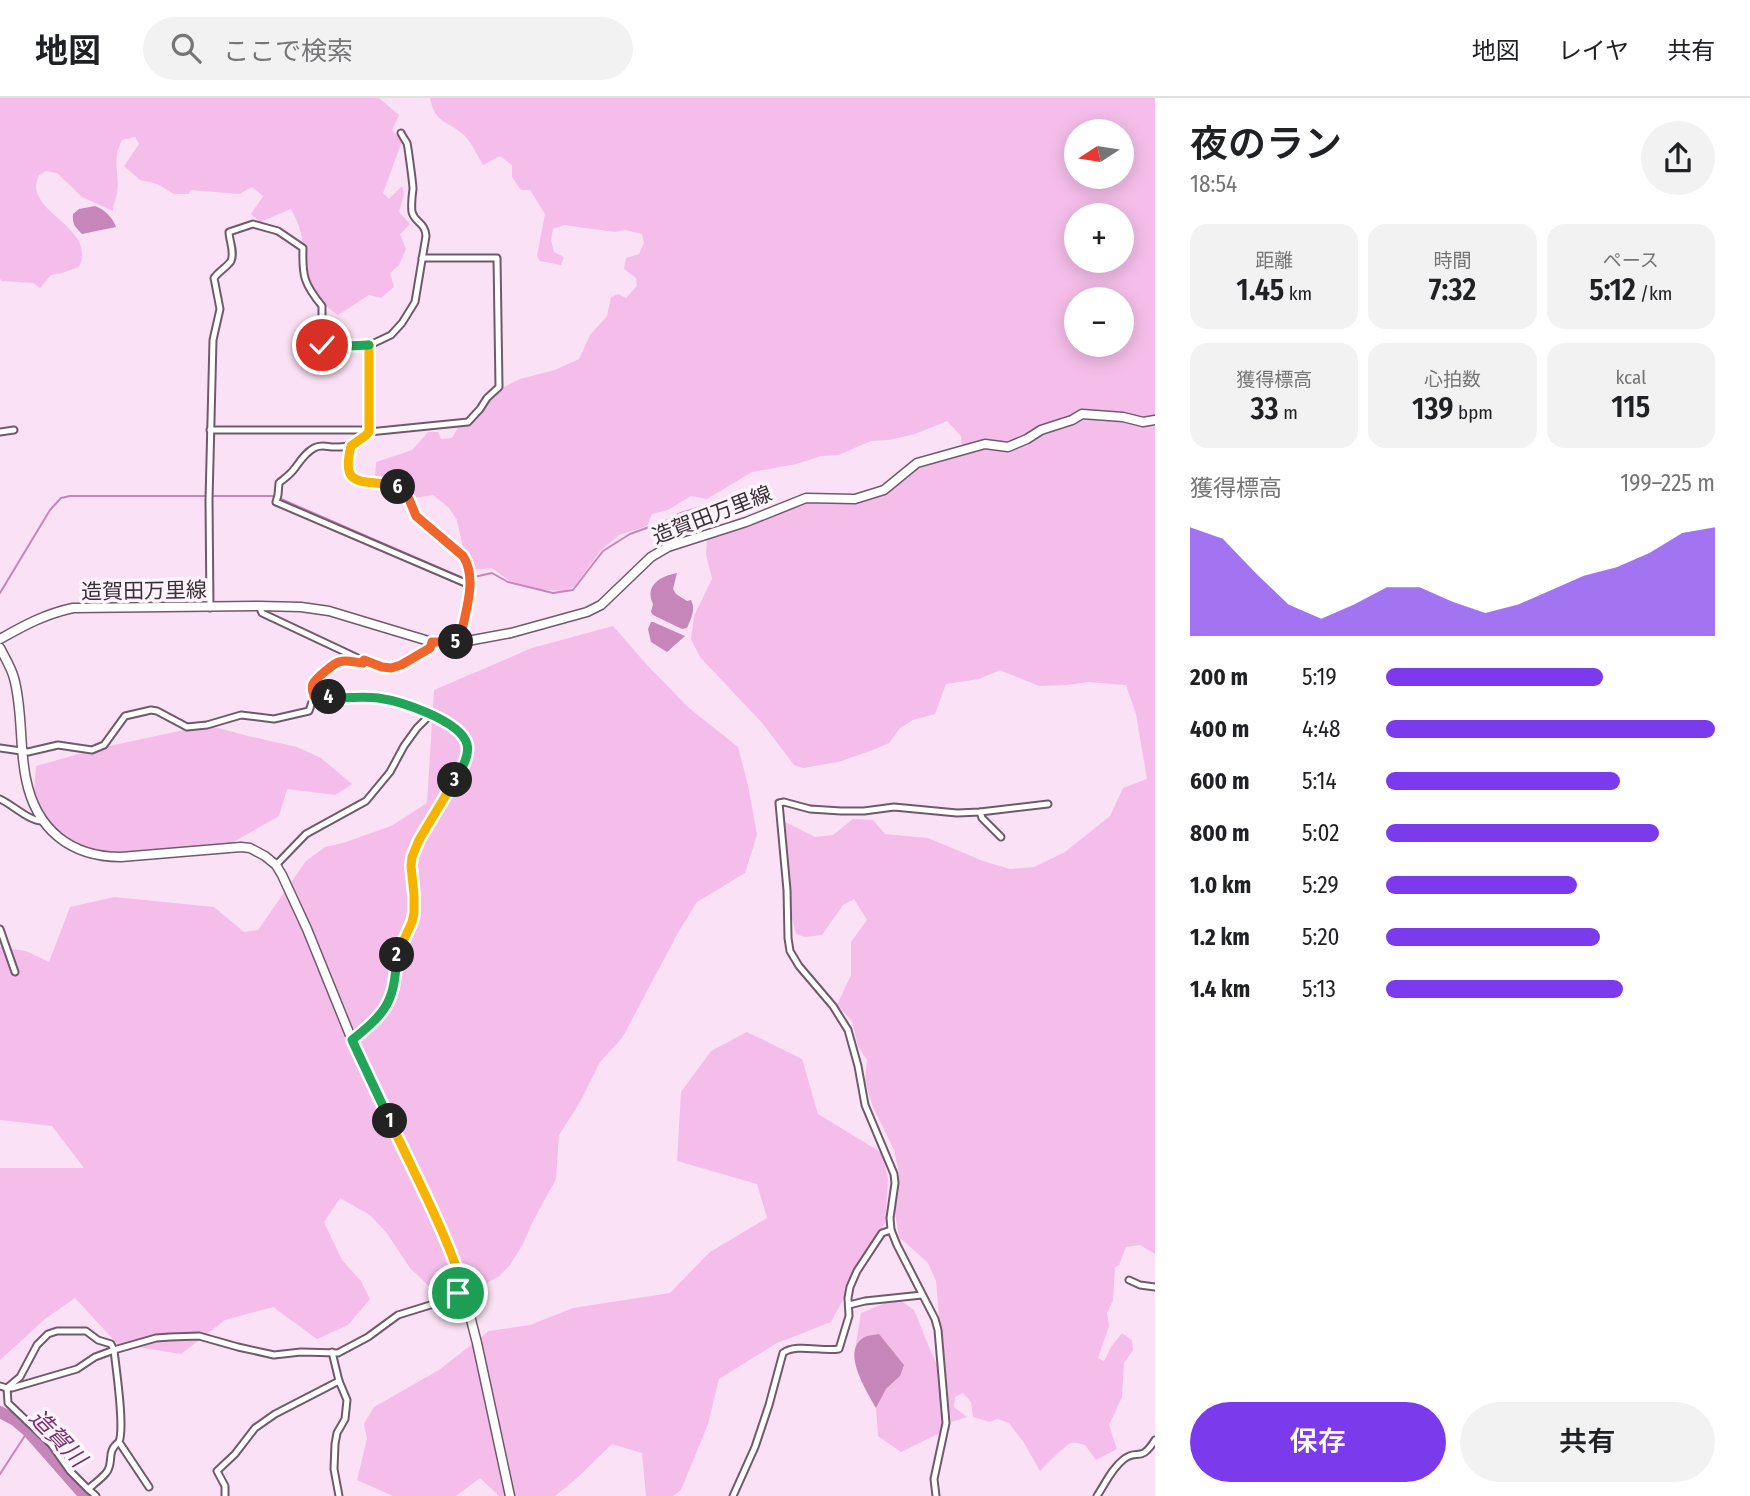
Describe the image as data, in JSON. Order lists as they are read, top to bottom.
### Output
{
  "streets": {
    "main road": ["造賀田万里線"]
  },
  "water": ["造賀川"],
  "north": "left",
  "page": {
    "header": "地図",
    "search": "ここで検索",
    "nav": ["地図", "レイヤ", "共有"],
    "heading": ["夜のラン", "18:54"],
    "map_buttons": ["+", "−"],
    "stats": [
      ["距離", "1.45 km"],
      ["時間", "7:32"],
      ["ペース", "5:12 /km"],
      ["獲得標高", "33 m"],
      ["心拍数", "139 bpm"],
      ["kcal", "115"]
    ],
    "chart": ["獲得標高", "199–225 m"],
    "pins": [
      "6",
      "5",
      "4",
      "3",
      "2",
      "1"
    ],
    "list": [
      {
        "name": "200 m",
        "note": "5:19"
      },
      {
        "name": "400 m",
        "note": "4:48"
      },
      {
        "name": "600 m",
        "note": "5:14"
      },
      {
        "name": "800 m",
        "note": "5:02"
      },
      {
        "name": "1.0 km",
        "note": "5:29"
      },
      {
        "name": "1.2 km",
        "note": "5:20"
      },
      {
        "name": "1.4 km",
        "note": "5:13"
      }
    ],
    "buttons": ["保存", "共有"]
  }
}
